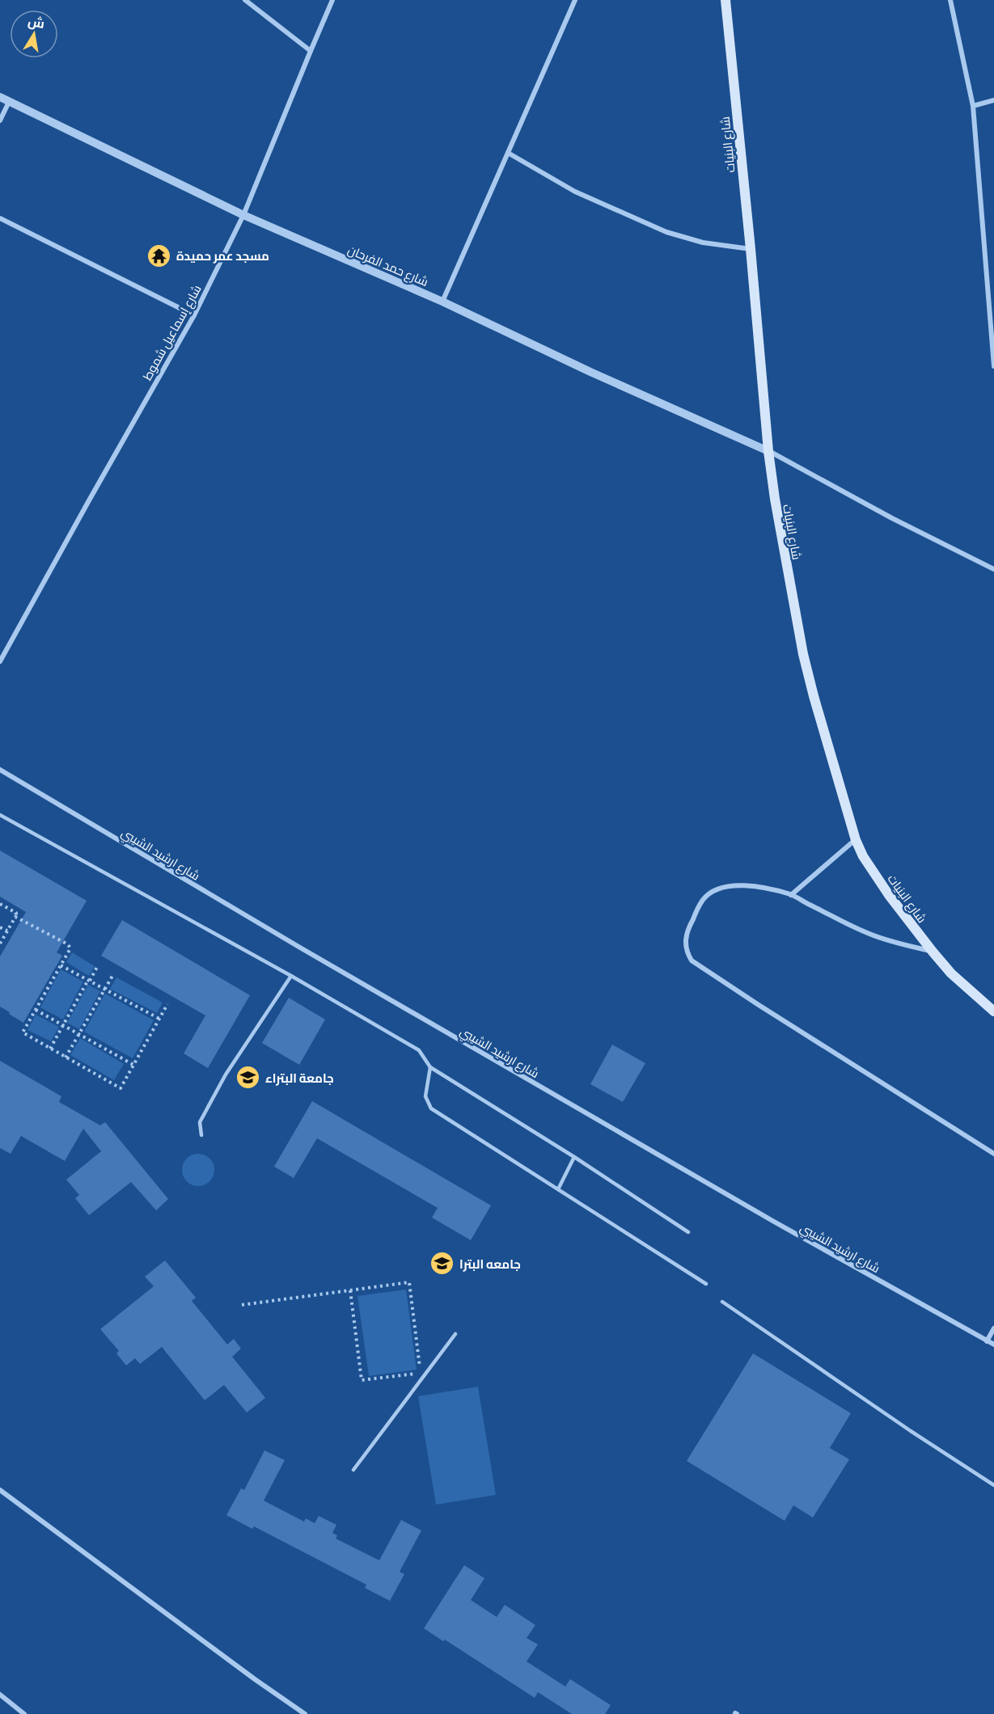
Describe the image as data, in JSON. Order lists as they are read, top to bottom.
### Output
{
  "streets": {
    "main road": ["شارع البنيات"],
    "street": ["شارع حمد الفرحان", "شارع إسماعيل شموط", "شارع ارشيد الشيبي"]
  },
  "crossings": [
    ["شارع البنيات", "شارع حمد الفرحان"],
    ["شارع حمد الفرحان", "شارع إسماعيل شموط"]
  ],
  "places": {
    "temple": ["مسجد عمر حميدة"],
    "school or university": ["جامعة البتراء", "جامعه البترا"]
  },
  "north": "top"
}
